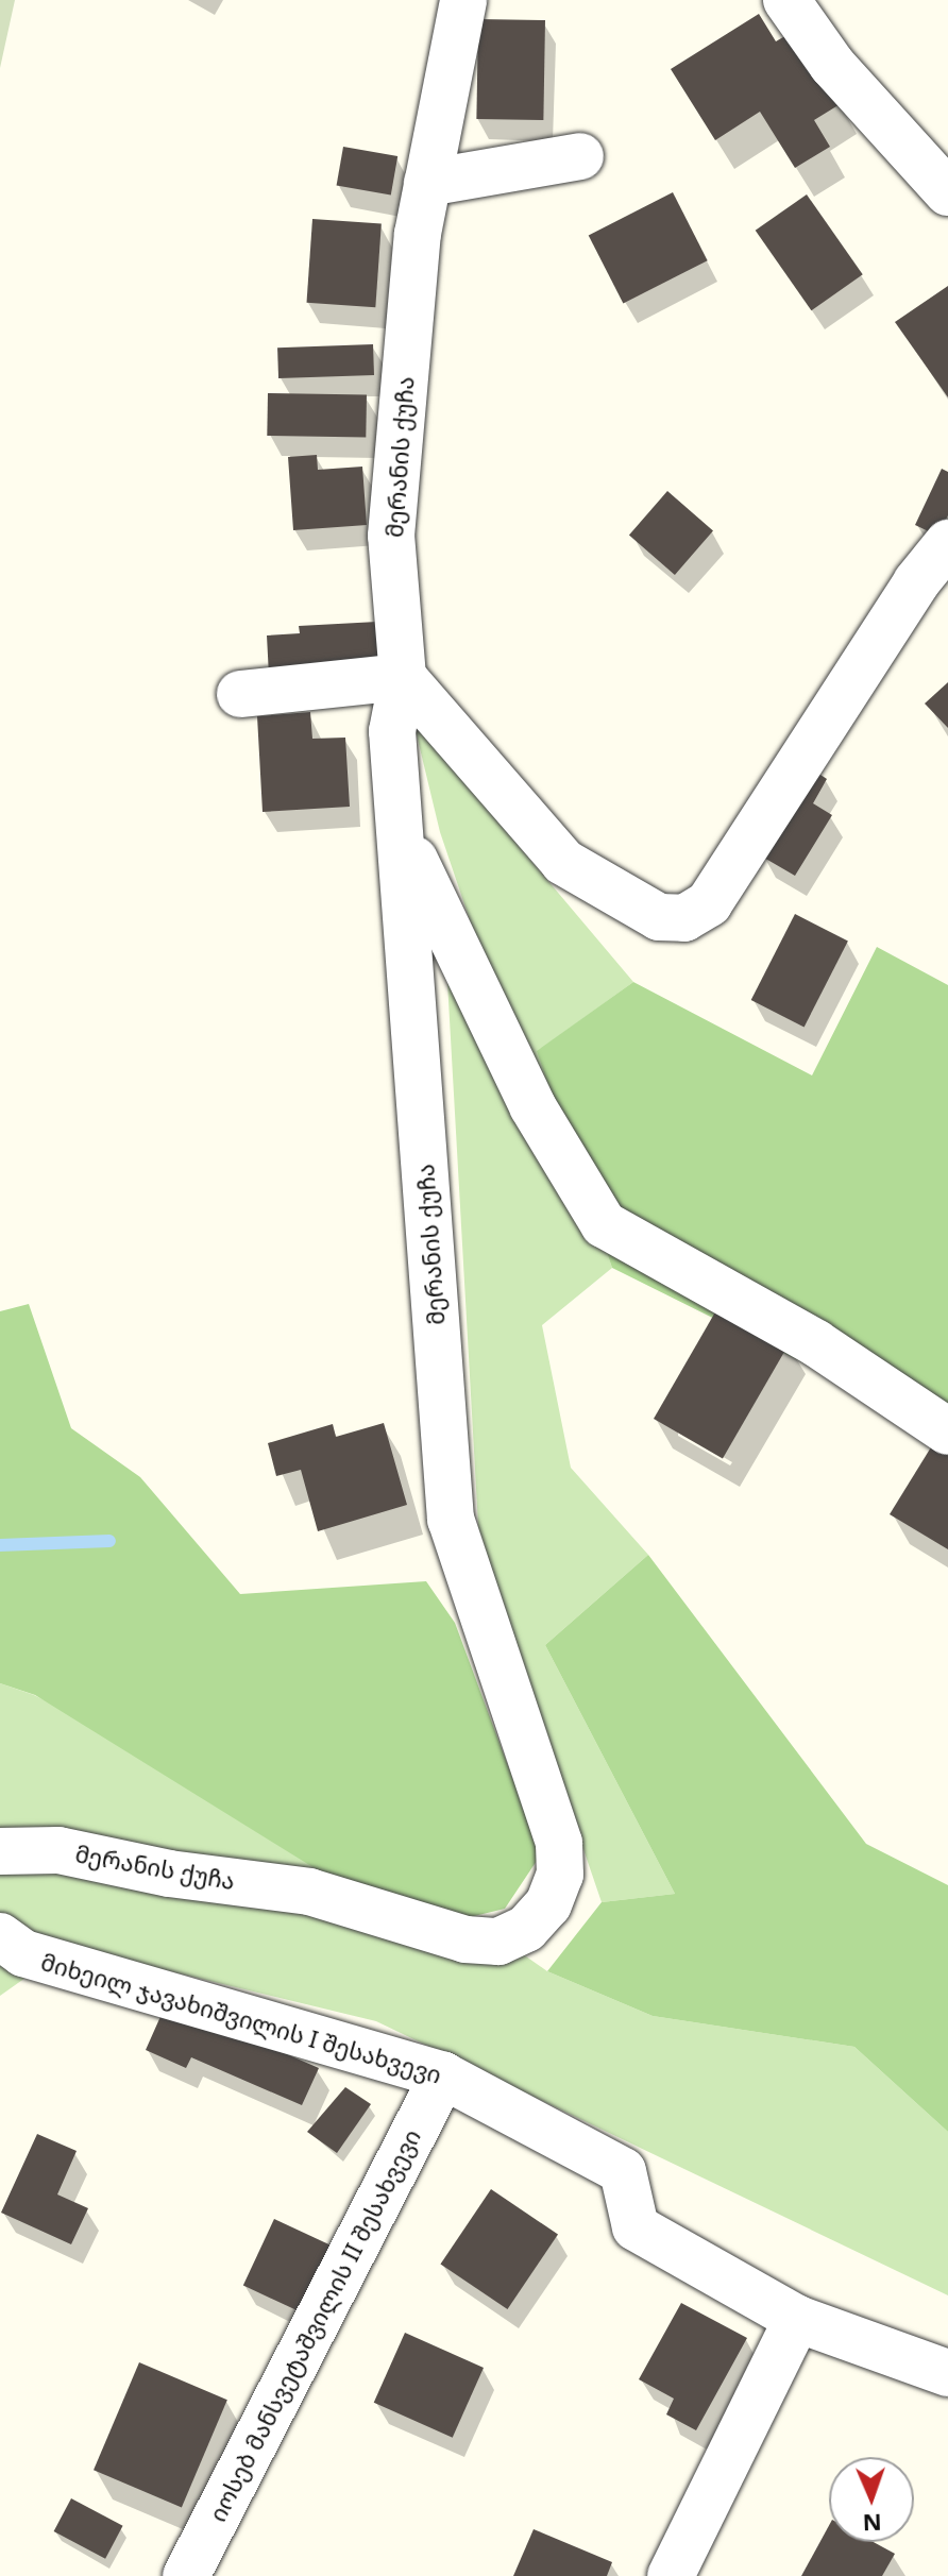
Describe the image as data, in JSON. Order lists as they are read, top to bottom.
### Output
{
  "streets": {
    "street": ["მერანის ქუჩა", "მიხეილ ჯავახიშვილის I შესახვევი", "იოსებ მანსვეტაშვილის II შესახვევი"]
  },
  "crossings": [
    ["მიხეილ ჯავახიშვილის I შესახვევი", "იოსებ მანსვეტაშვილის II შესახვევი"]
  ],
  "north": "bottom"
}
